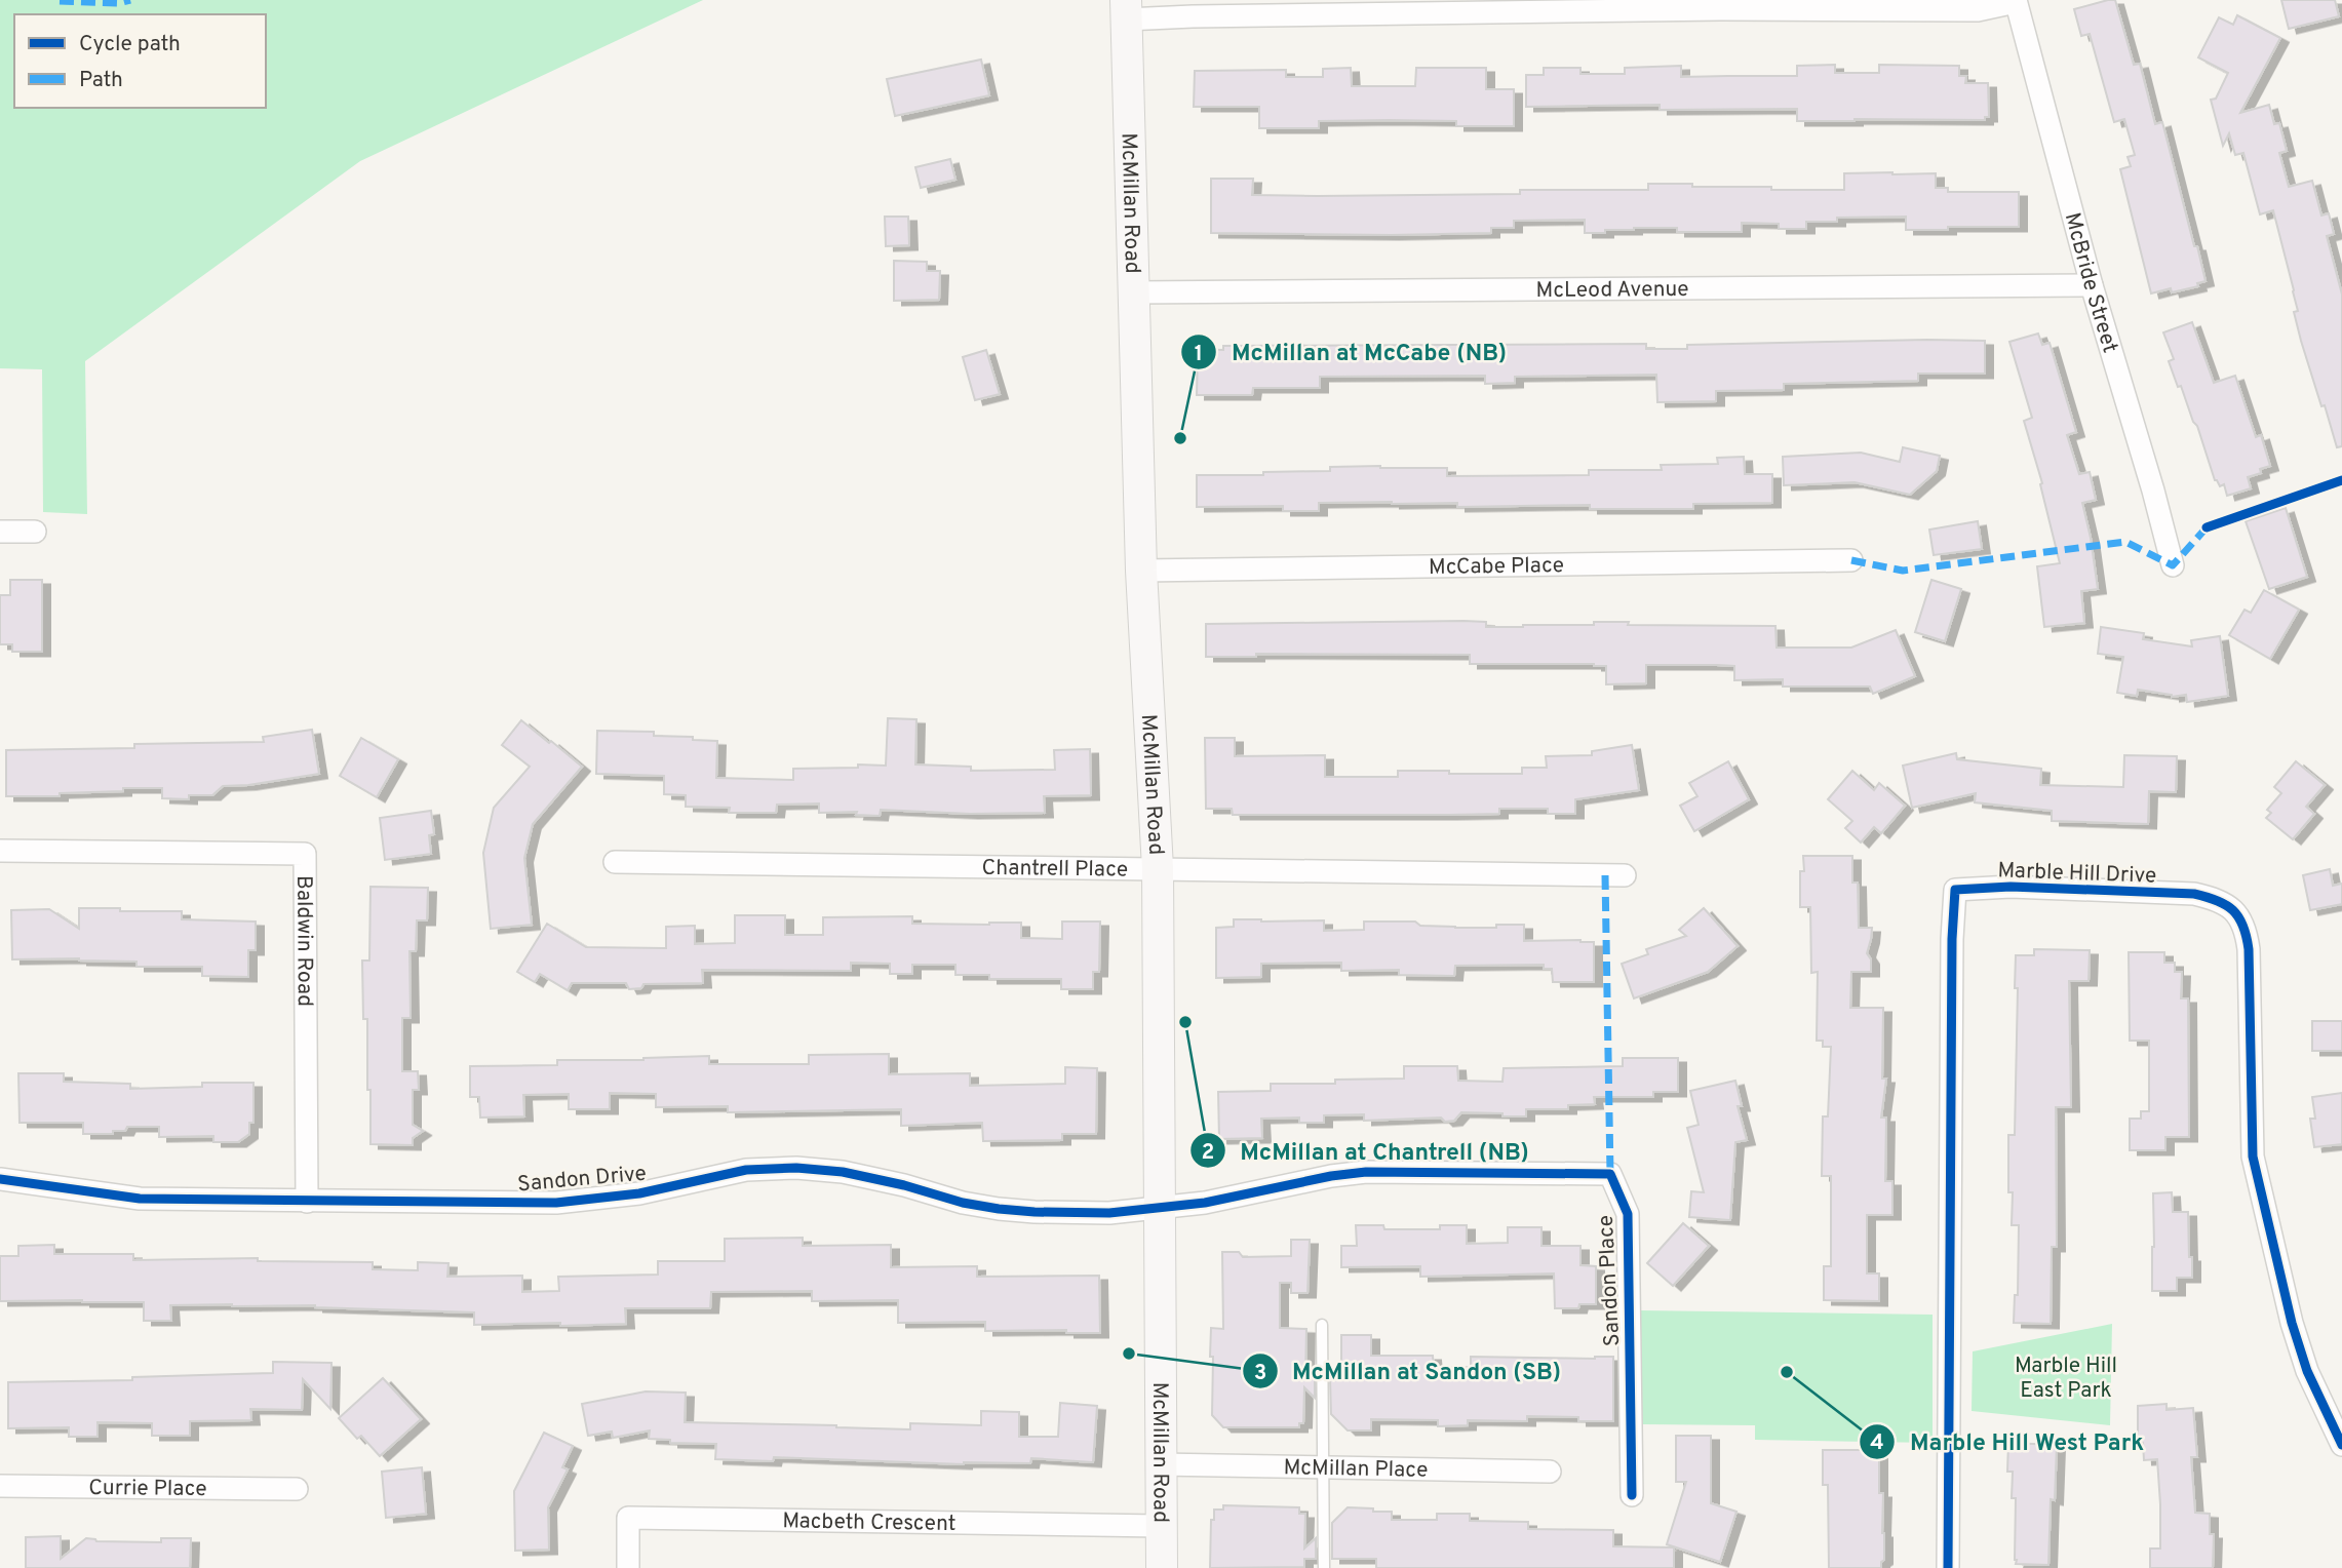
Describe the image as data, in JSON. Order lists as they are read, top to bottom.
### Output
{
  "streets": {
    "main road": ["McMillan Road"],
    "street": [
      "McBride Street",
      "McLeod Avenue",
      "McCabe Place",
      "Chantrell Place",
      "Marble Hill Drive",
      "Baldwin Road",
      "Sandon Drive",
      "Sandon Place",
      "McMillan Place",
      "Currie Place",
      "Macbeth Crescent"
    ]
  },
  "crossings": [
    ["McMillan Road", "McLeod Avenue"],
    ["McMillan Road", "McCabe Place"],
    ["McMillan Road", "Chantrell Place"],
    ["McMillan Road", "Sandon Drive"],
    ["McMillan Road", "Sandon Place"],
    ["McMillan Road", "McMillan Place"],
    ["McMillan Road", "Macbeth Crescent"],
    ["McBride Street", "McLeod Avenue"],
    ["Baldwin Road", "Sandon Drive"],
    ["Sandon Drive", "Sandon Place"]
  ],
  "parks": ["Marble Hill East Park"],
  "places": [
    "McMillan at McCabe (NB)",
    "McMillan at Chantrell (NB)",
    "McMillan at Sandon (SB)",
    "Marble Hill West Park"
  ],
  "legend": ["Cycle path", "Path"]
}
